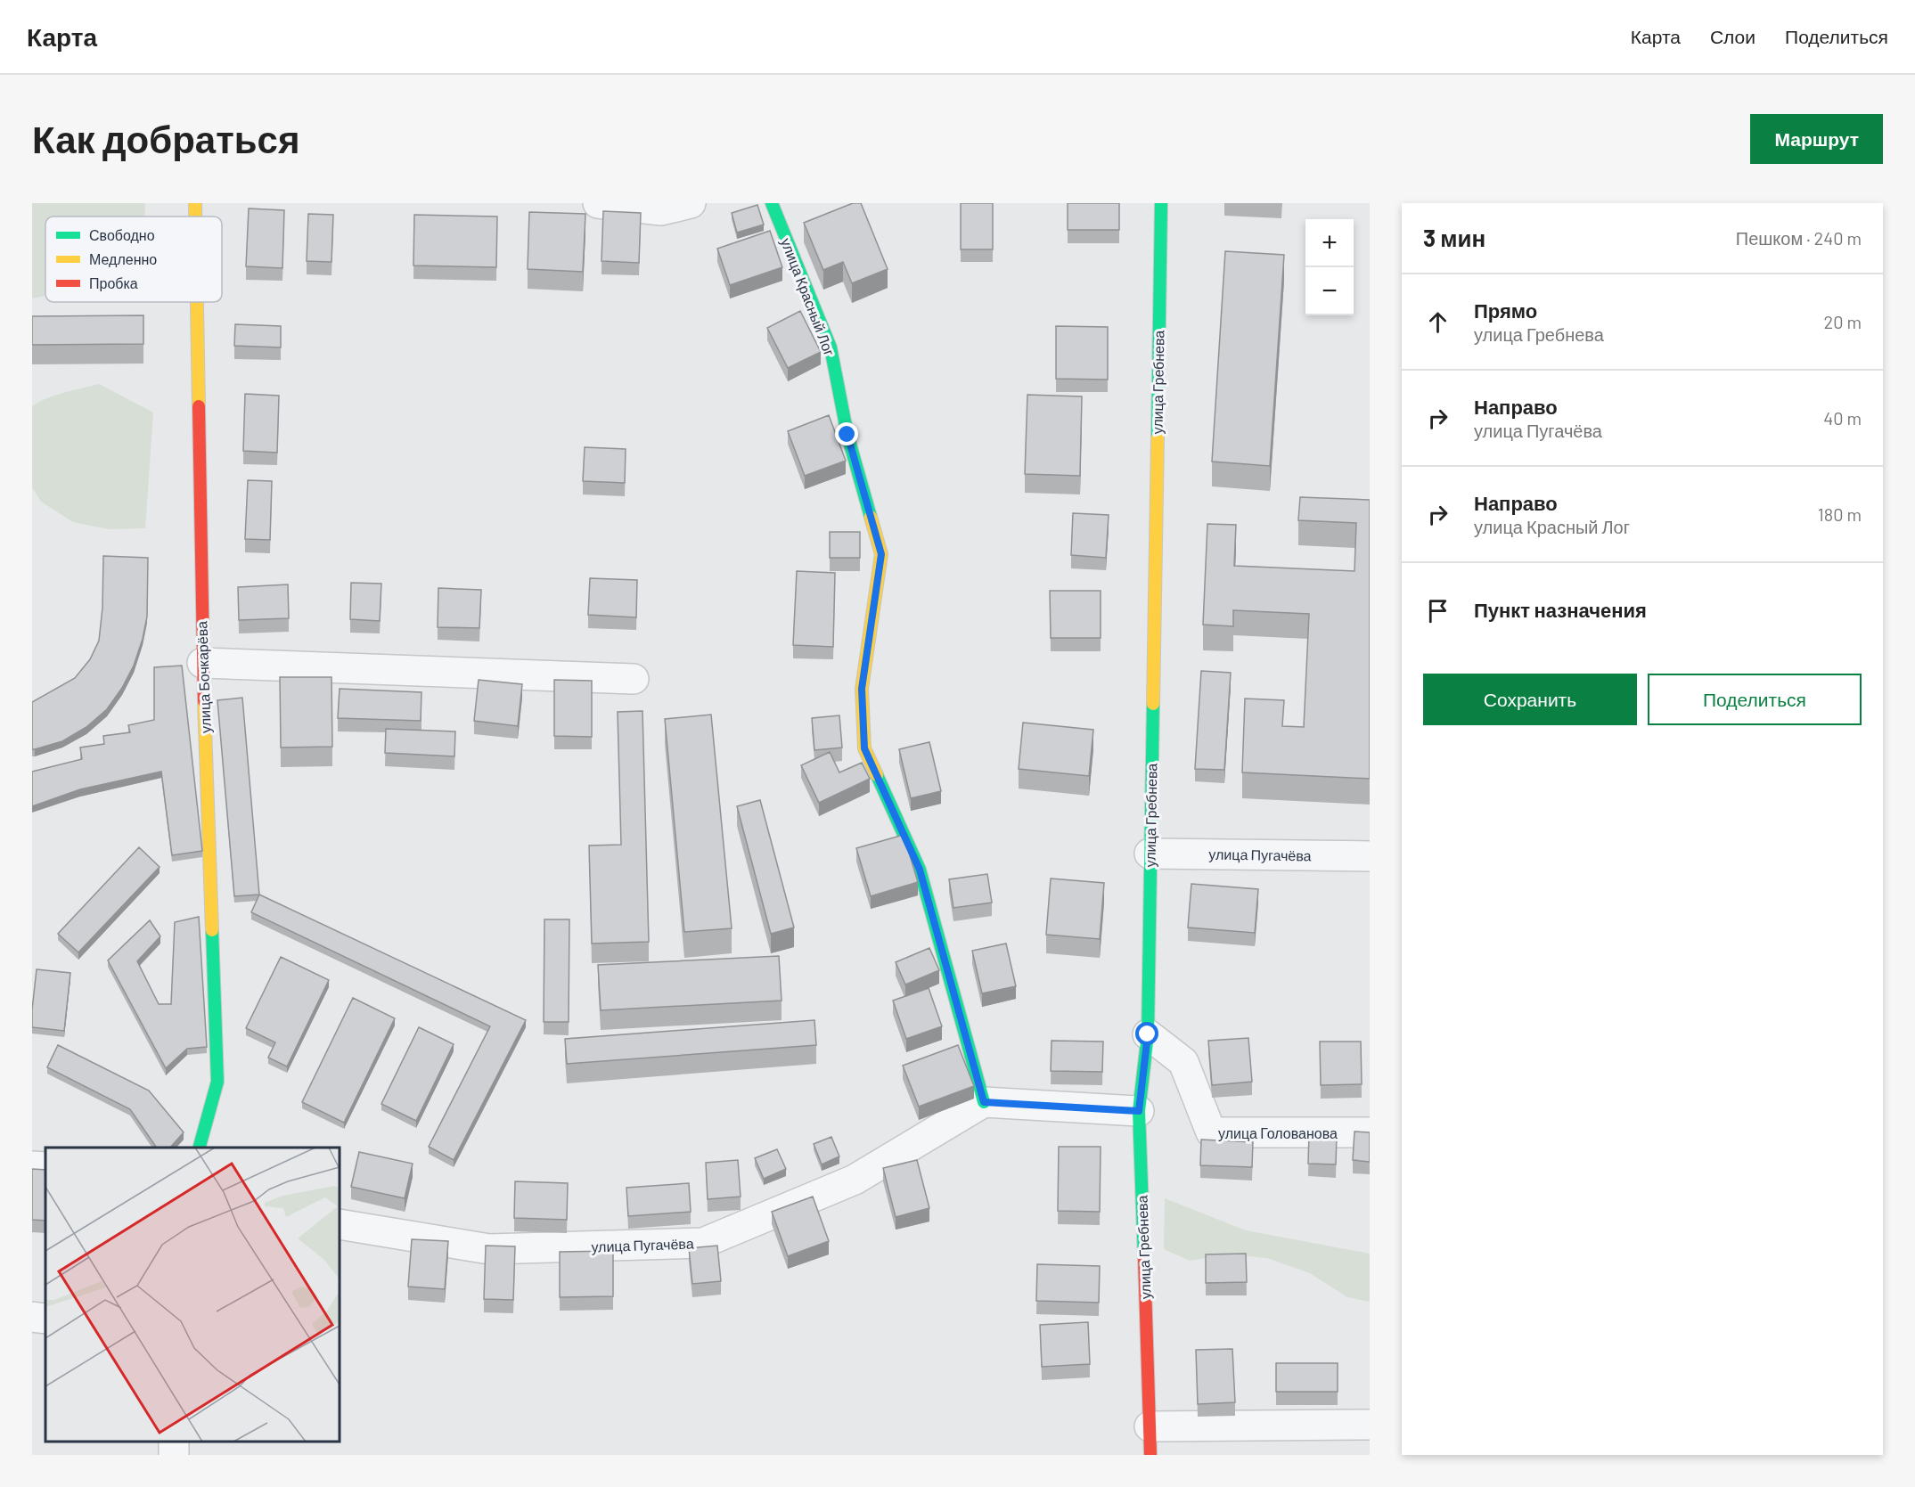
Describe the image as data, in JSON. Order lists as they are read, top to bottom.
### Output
{
  "streets": {
    "street": [
      "улица Красный Лог",
      "улица Гребнева",
      "улица Бочкарёва",
      "улица Пугачёва",
      "улица Голованова"
    ]
  },
  "crossings": [
    ["улица Красный Лог", "улица Пугачёва"],
    ["улица Гребнева", "улица Пугачёва"],
    ["улица Гребнева", "улица Голованова"]
  ],
  "legend": ["Свободно", "Медленно", "Пробка"],
  "page": {
    "header": "Карта",
    "nav": ["Карта", "Слои", "Поделиться"],
    "buttons": [
      "Маршрут",
      ["Сохранить", "Поделиться"]
    ],
    "title": "Как добраться",
    "heading": ["3 мин", "Пешком · 240 m"],
    "map_buttons": ["+", "−"],
    "list": [
      ["Прямо", "улица Гребнева", "20 m"],
      ["Направо", "улица Пугачёва", "40 m"],
      ["Направо", "улица Красный Лог", "180 m"],
      "Пункт назначения"
    ]
  }
}
